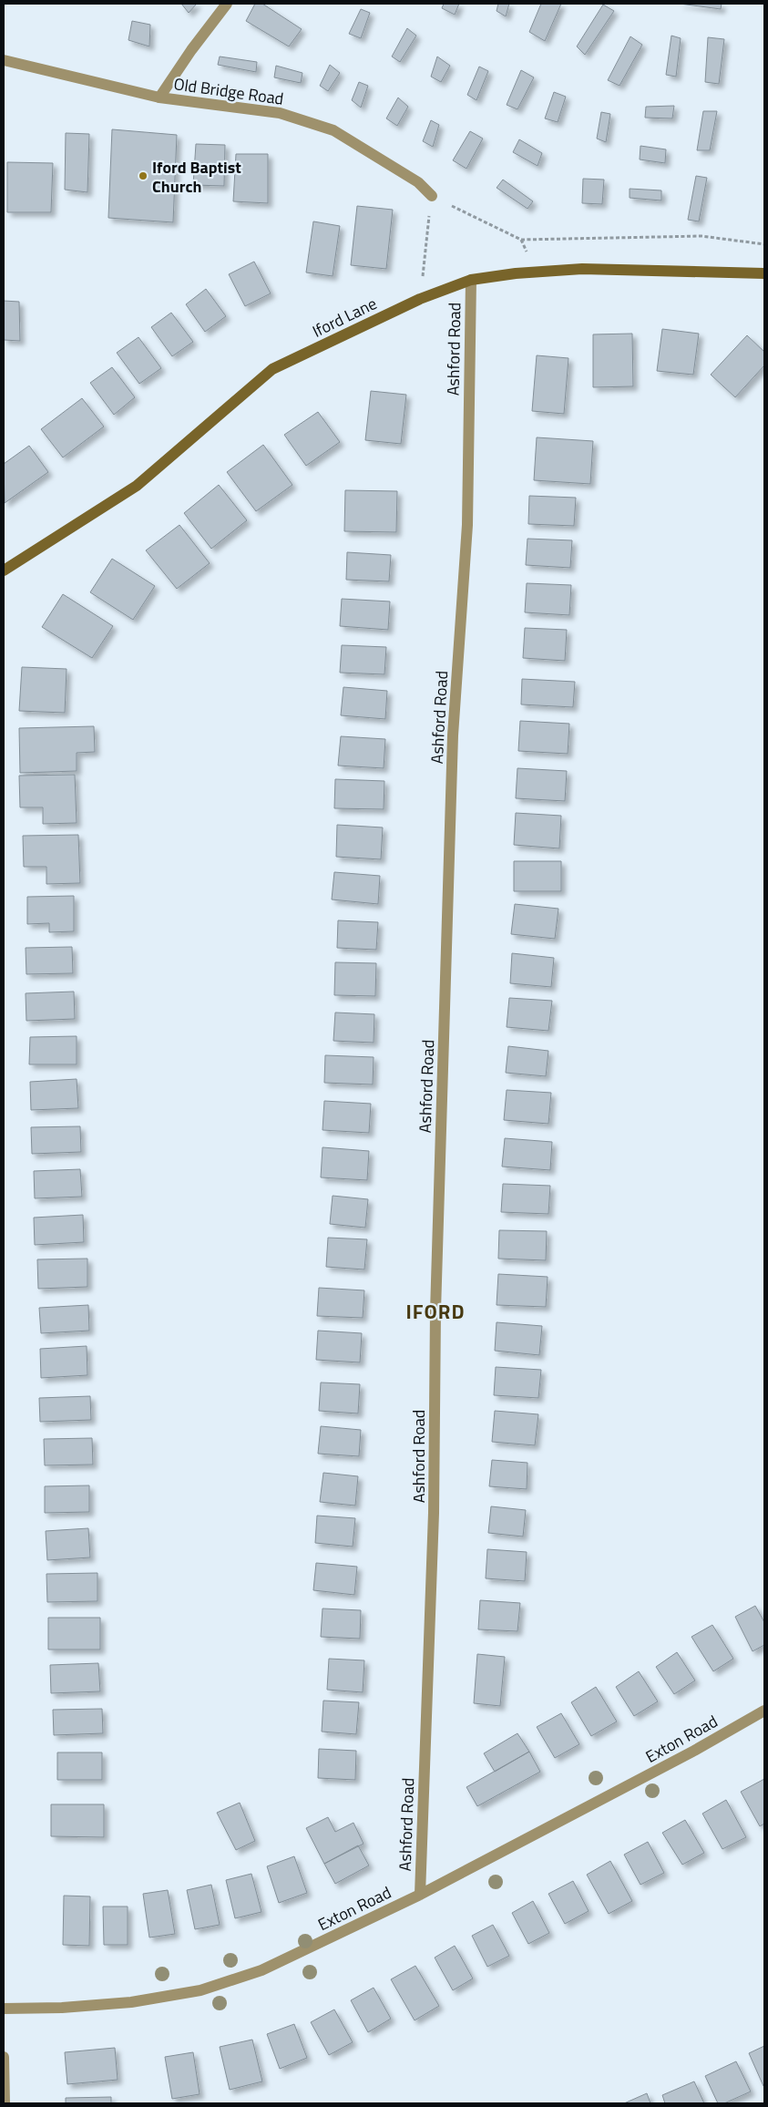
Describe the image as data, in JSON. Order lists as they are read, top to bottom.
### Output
{
  "streets": {
    "street": [
      "Old Bridge Road",
      "Iford Lane",
      "Ashford Road",
      "Exton Road"
    ]
  },
  "crossings": [
    ["Iford Lane", "Ashford Road"],
    ["Ashford Road", "Exton Road"]
  ],
  "districts": ["IFORD"],
  "places": ["Iford Baptist Church"]
}
